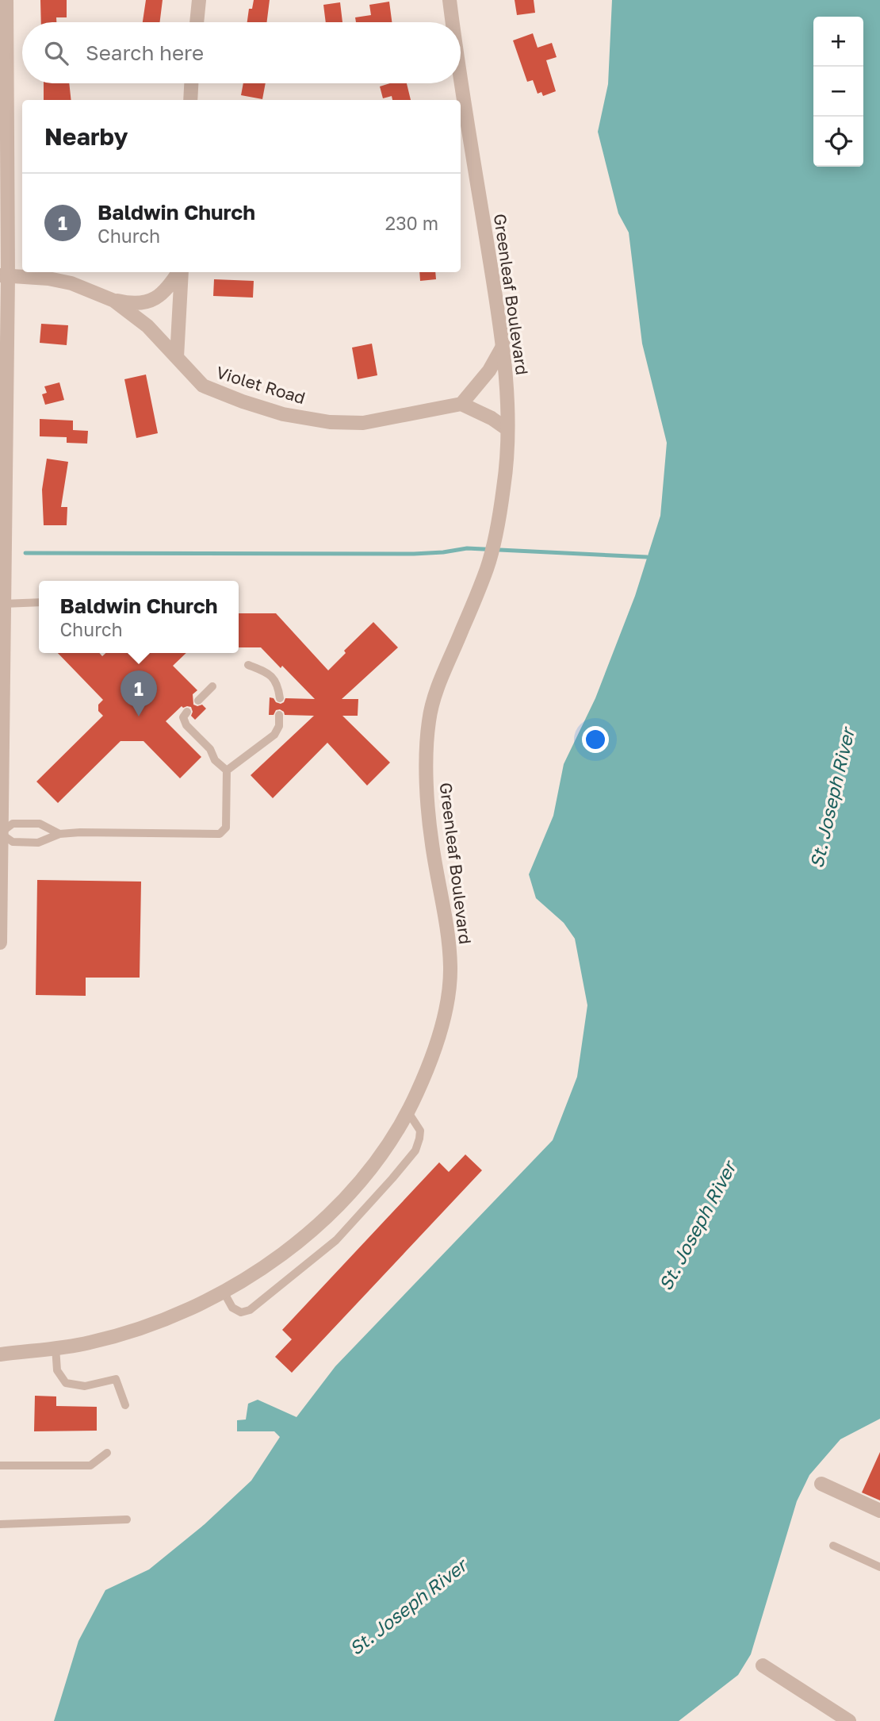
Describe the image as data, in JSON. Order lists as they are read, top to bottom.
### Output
{
  "streets": {
    "street": ["Greenleaf Boulevard", "Violet Road"]
  },
  "water": ["St. Joseph River"],
  "page": {
    "map_buttons": ["+", "−"],
    "search": "Search here",
    "heading": "Nearby",
    "list": [
      {
        "mark": "1",
        "name": "Baldwin Church",
        "note": "Church",
        "value": "230 m"
      }
    ],
    "popup": ["Baldwin Church", "Church"],
    "pins": "1"
  }
}
